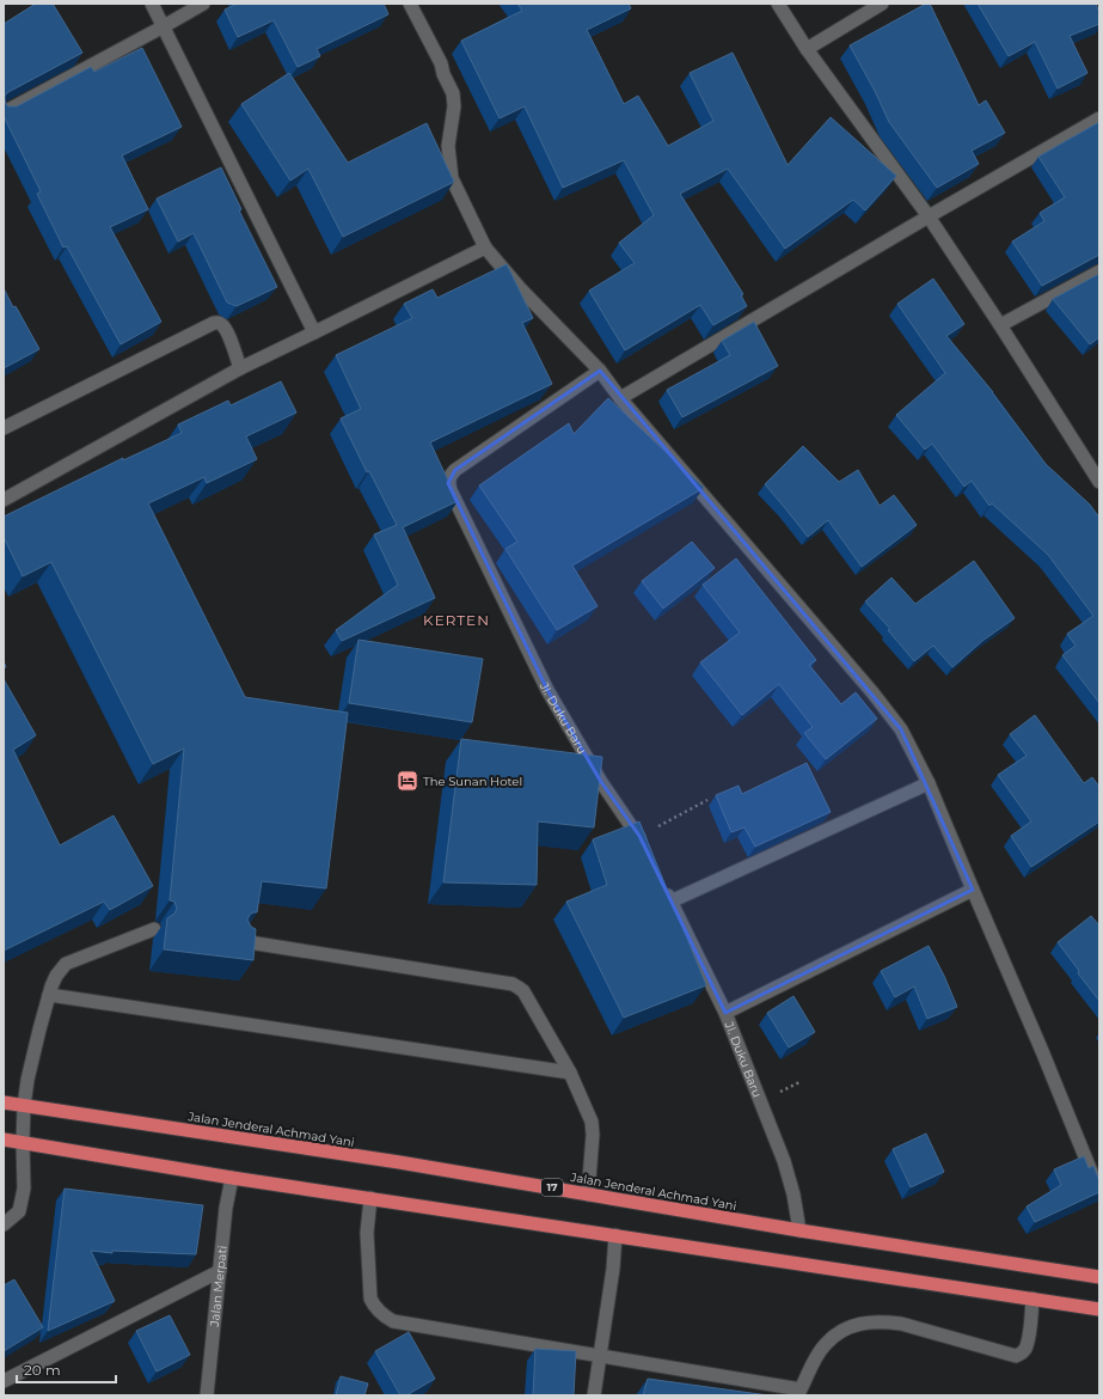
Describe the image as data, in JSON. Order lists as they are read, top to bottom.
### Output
{
  "streets": {
    "highway": ["Jalan Jenderal Achmad Yani", "17"],
    "street": ["Jl. Duku Baru", "Jalan Merpati"]
  },
  "crossings": [
    ["Jl. Duku Baru", "Jalan Jenderal Achmad Yani"]
  ],
  "districts": ["KERTEN"],
  "places": {
    "hotel": ["The Sunan Hotel"]
  },
  "scale_bar": "20 m"
}
